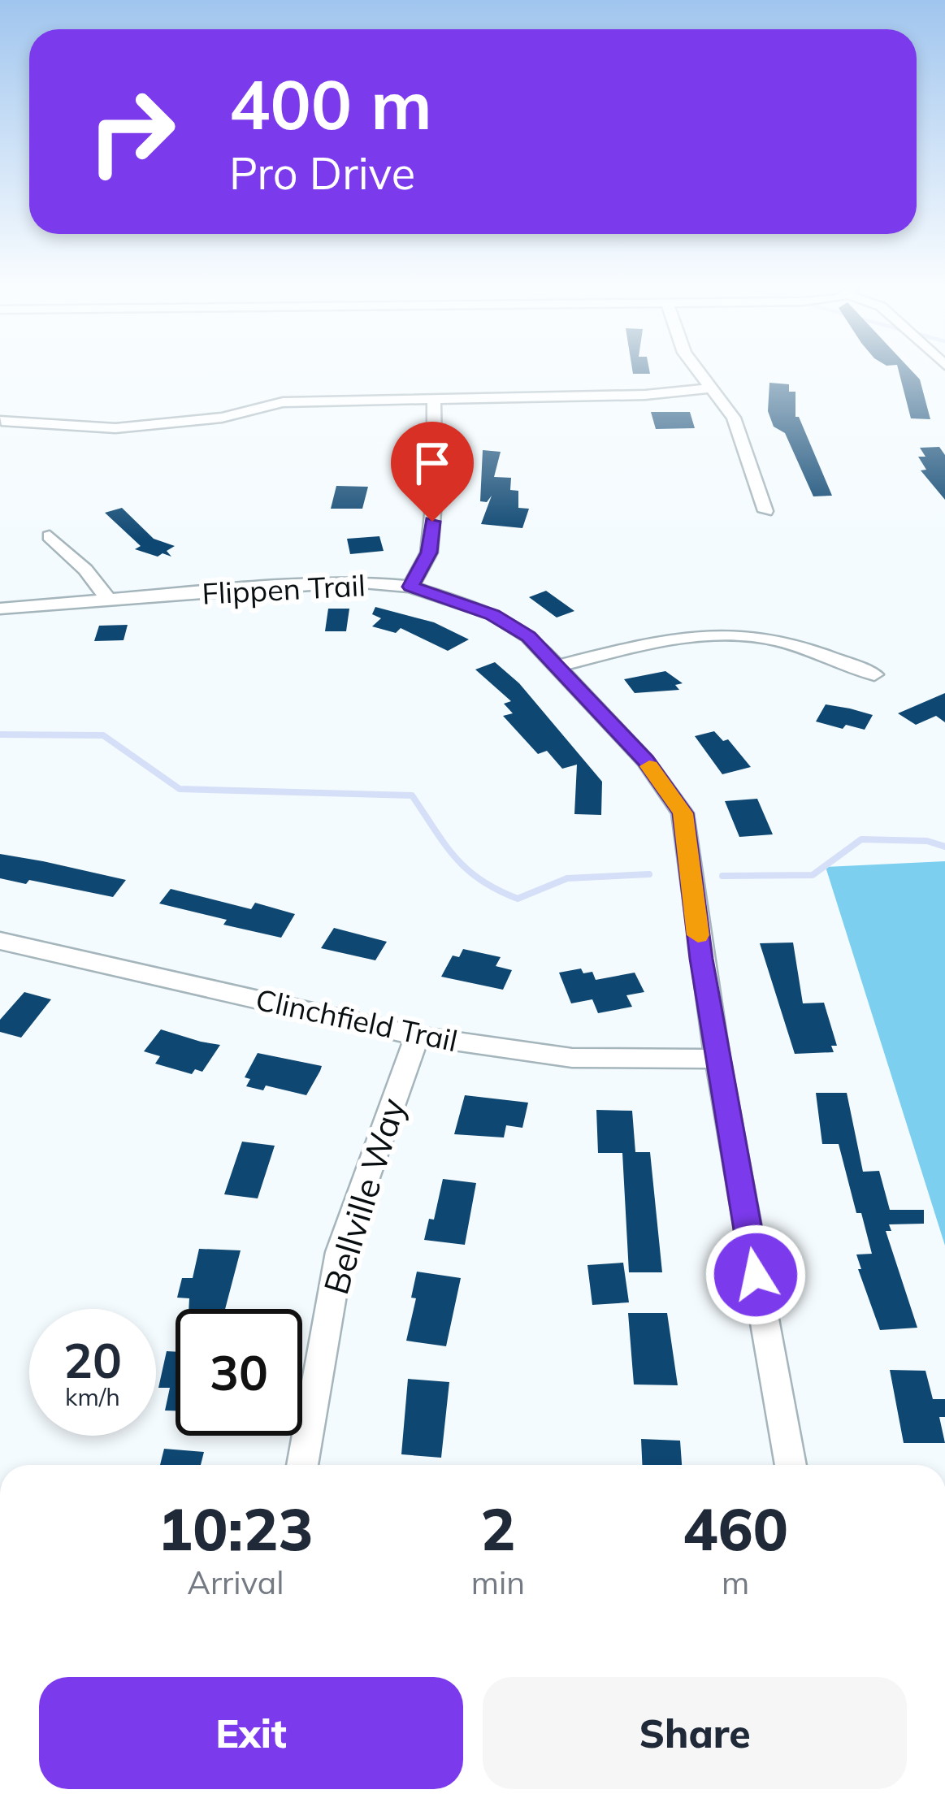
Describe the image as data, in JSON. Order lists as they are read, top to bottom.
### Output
{
  "streets": {
    "street": ["Flippen Trail", "Clinchfield Trail", "Bellville Way"]
  },
  "crossings": [
    ["Flippen Trail", "Clinchfield Trail"],
    ["Clinchfield Trail", "Bellville Way"]
  ],
  "page": {
    "turn": ["400 m", "Pro Drive"],
    "speed": "20 km/h",
    "limit": "30",
    "eta": [
      "10:23",
      "Arrival",
      "2",
      "min",
      "460",
      "m"
    ],
    "buttons": ["Exit", "Share"]
  }
}
